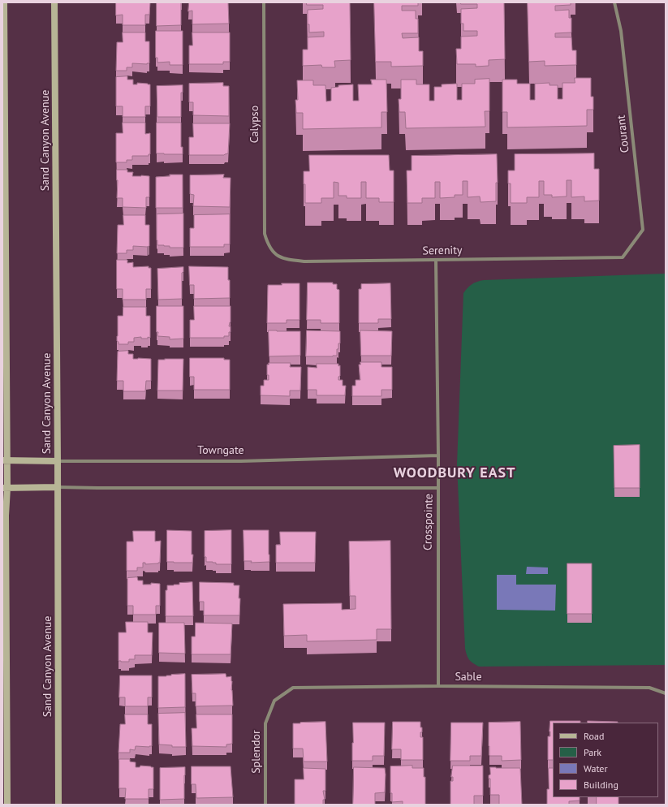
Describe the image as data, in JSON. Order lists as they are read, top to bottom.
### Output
{
  "streets": {
    "main road": ["Sand Canyon Avenue", "Towngate"],
    "street": [
      "Calypso",
      "Courant",
      "Serenity",
      "Crosspointe",
      "Sable",
      "Splendor"
    ]
  },
  "crossings": [
    ["Calypso", "Serenity"],
    ["Courant", "Serenity"],
    ["Sand Canyon Avenue", "Towngate"],
    ["Serenity", "Crosspointe"],
    ["Towngate", "Crosspointe"],
    ["Crosspointe", "Sable"],
    ["Sable", "Splendor"]
  ],
  "districts": ["WOODBURY EAST"],
  "legend": [
    "Road",
    "Park",
    "Water",
    "Building"
  ]
}
